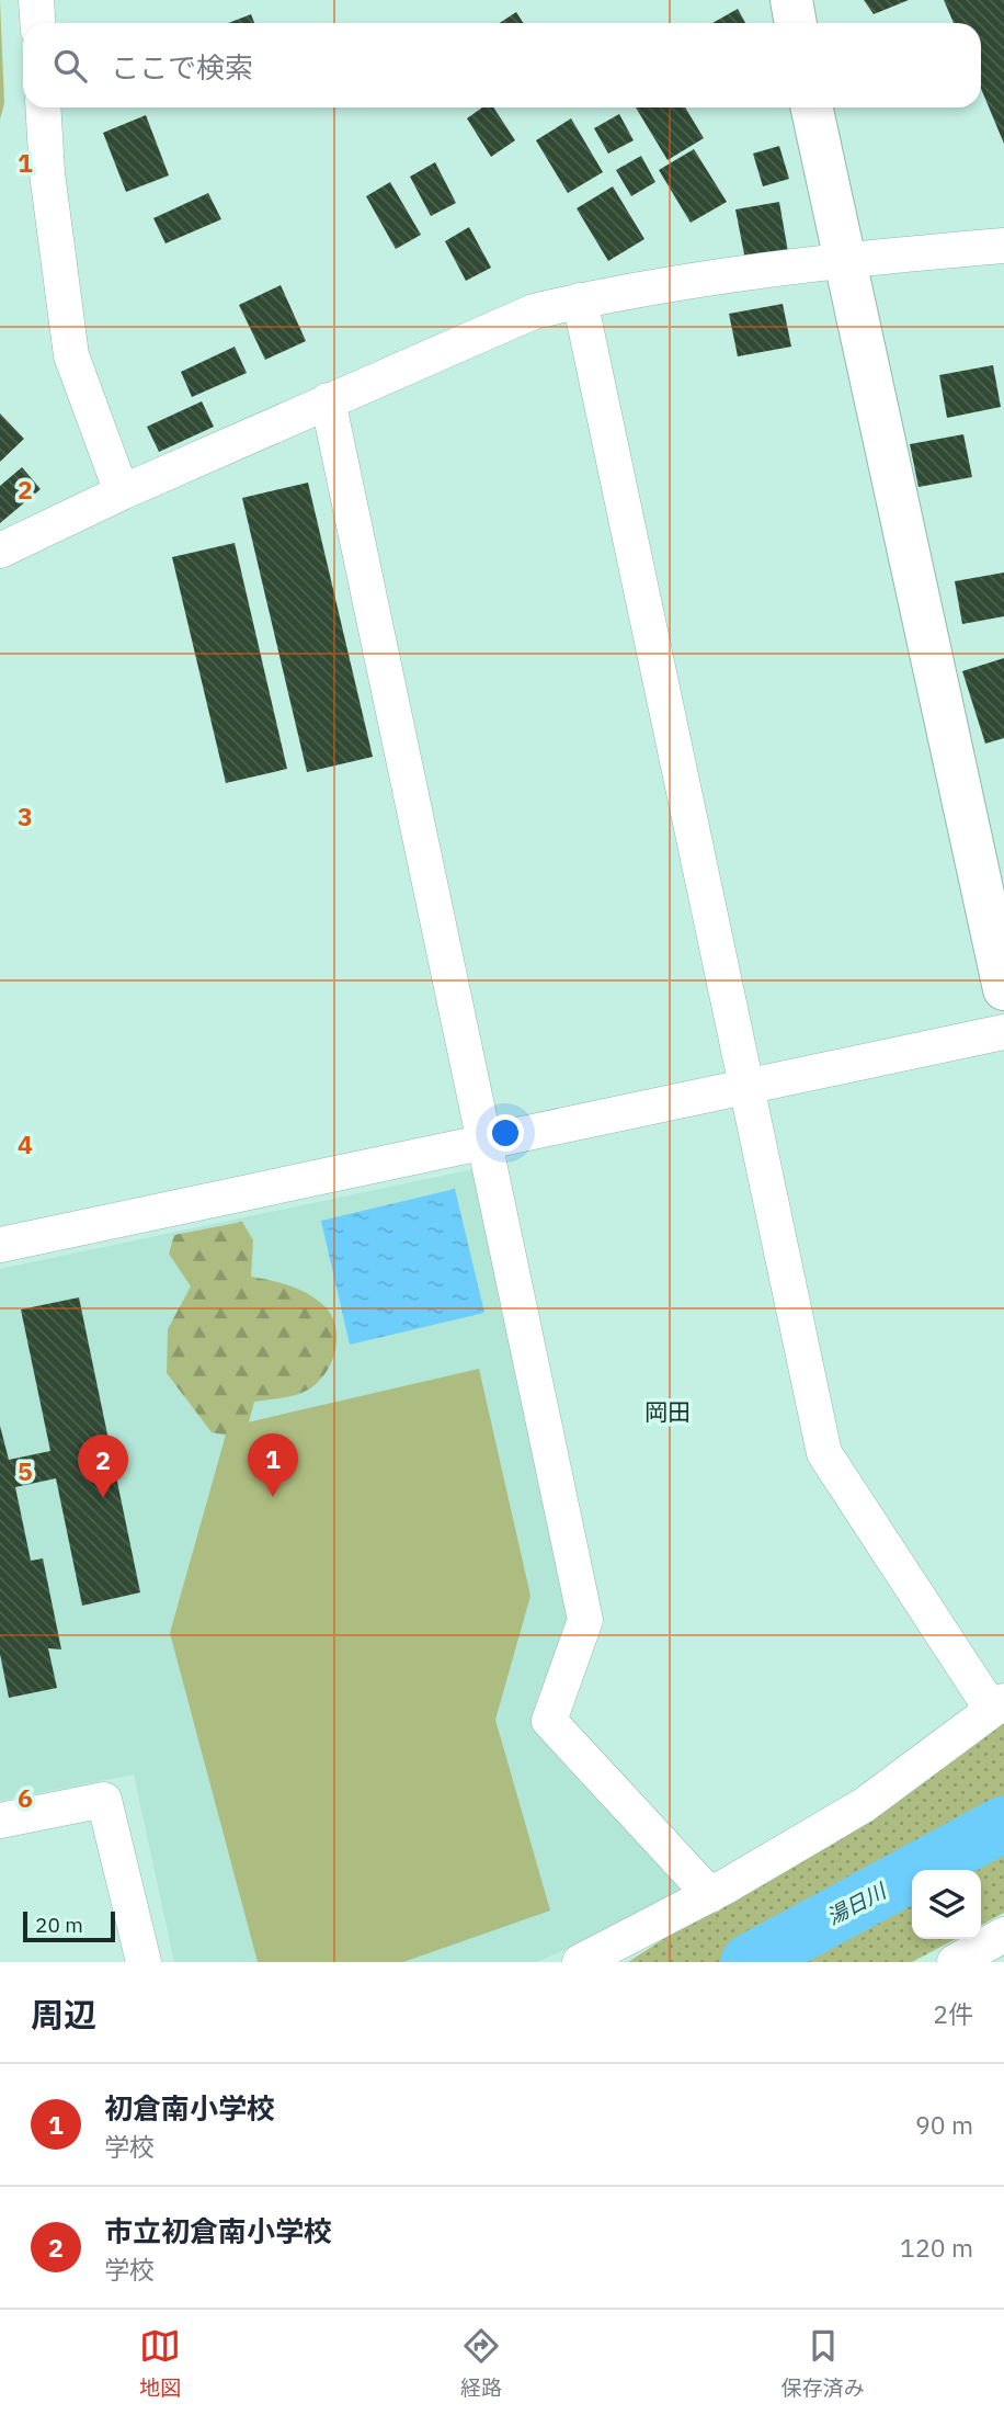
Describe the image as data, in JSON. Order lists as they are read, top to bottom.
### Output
{
  "districts": ["岡田"],
  "water": ["湯日川"],
  "scale_bar": "20 m",
  "page": {
    "search": "ここで検索",
    "pins": ["1", "2"],
    "scale": "20 m",
    "heading": ["周辺", "2件"],
    "list": [
      {
        "mark": "1",
        "name": "初倉南小学校",
        "note": "学校",
        "value": "90 m"
      },
      {
        "mark": "2",
        "name": "市立初倉南小学校",
        "note": "学校",
        "value": "120 m"
      }
    ],
    "nav": ["地図", "経路", "保存済み"]
  },
  "grid": {
    "rows": [
      "1",
      "2",
      "3",
      "4",
      "5",
      "6"
    ]
  }
}
